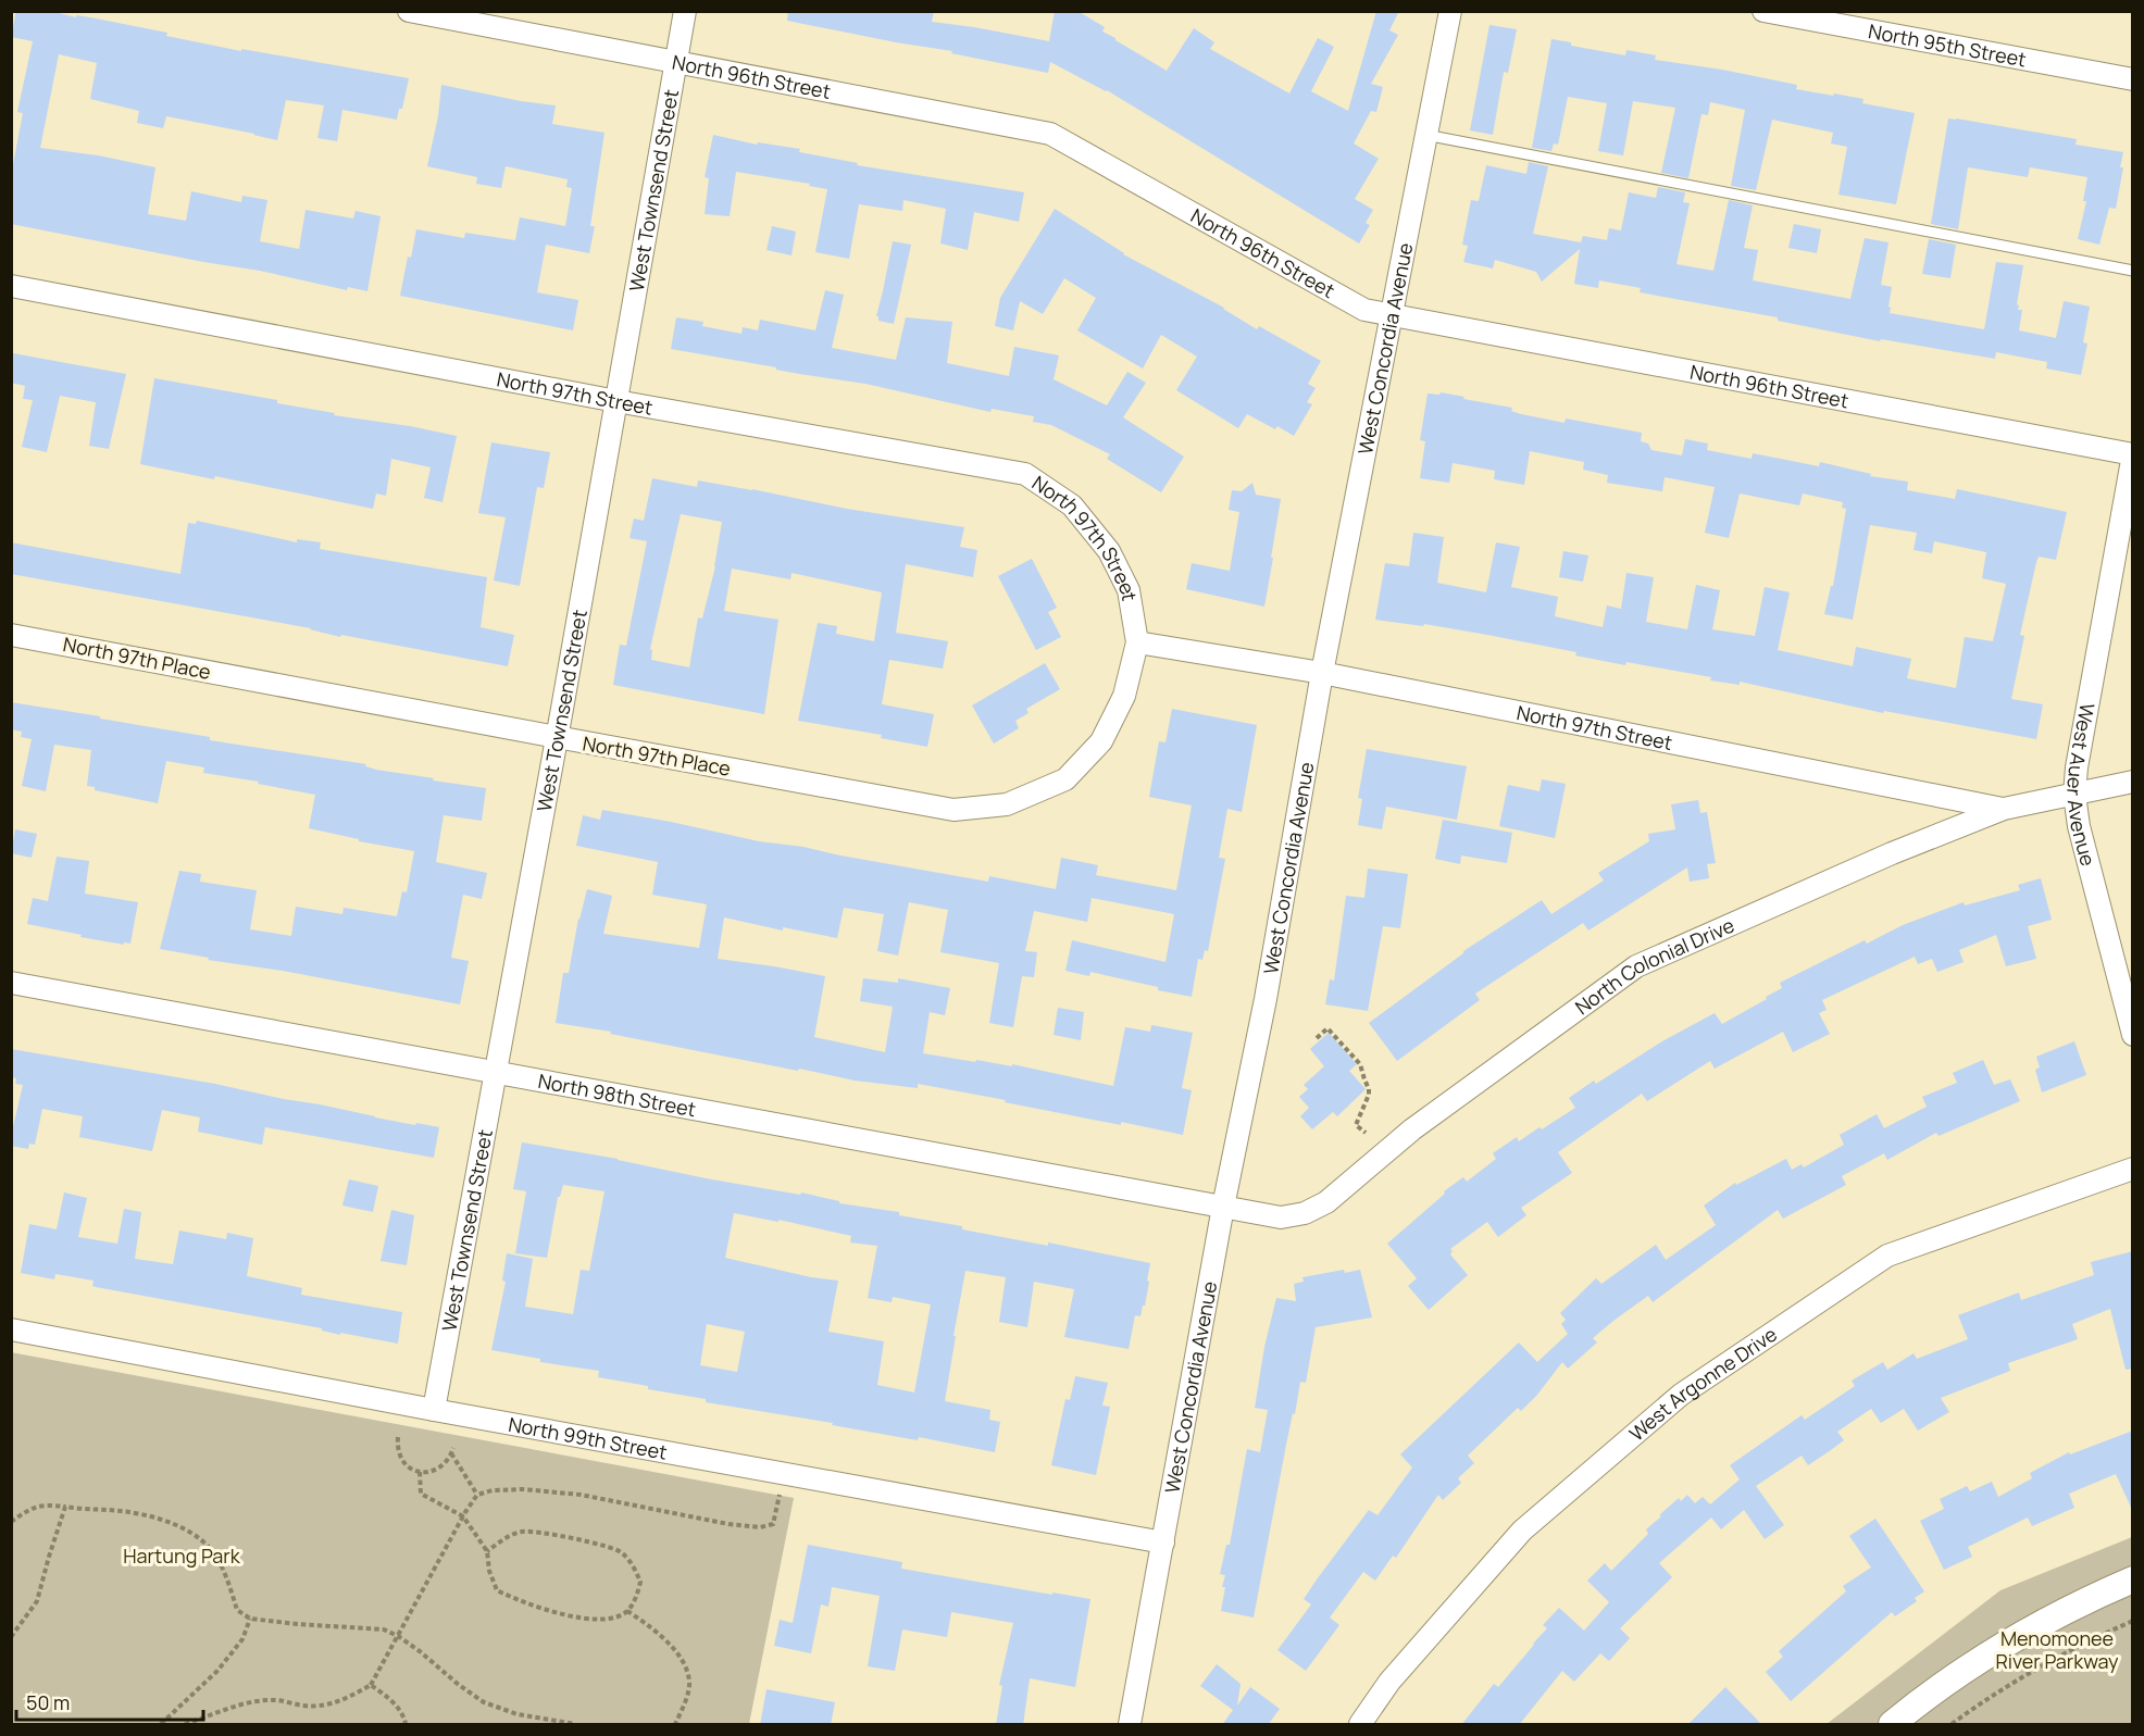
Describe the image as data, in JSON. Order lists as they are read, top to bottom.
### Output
{
  "streets": {
    "street": [
      "North 95th Street",
      "North 96th Street",
      "West Townsend Street",
      "West Concordia Avenue",
      "North 97th Street",
      "North 97th Place",
      "West Auer Avenue",
      "North Colonial Drive",
      "North 98th Street",
      "West Argonne Drive",
      "North 99th Street"
    ]
  },
  "crossings": [
    ["North 96th Street", "West Townsend Street"],
    ["North 96th Street", "West Concordia Avenue"],
    ["North 96th Street", "West Auer Avenue"],
    ["West Townsend Street", "North 97th Street"],
    ["West Townsend Street", "North 97th Place"],
    ["West Townsend Street", "North 98th Street"],
    ["West Townsend Street", "North 99th Street"],
    ["West Concordia Avenue", "North 97th Street"],
    ["West Concordia Avenue", "North Colonial Drive"],
    ["West Concordia Avenue", "North 98th Street"],
    ["West Concordia Avenue", "North 99th Street"],
    ["North 97th Street", "North 97th Place"],
    ["North 97th Street", "North Colonial Drive"],
    ["West Auer Avenue", "North Colonial Drive"],
    ["North Colonial Drive", "North 98th Street"]
  ],
  "parks": ["Hartung Park", "Menomonee River Parkway"],
  "scale_bar": "50 m"
}
